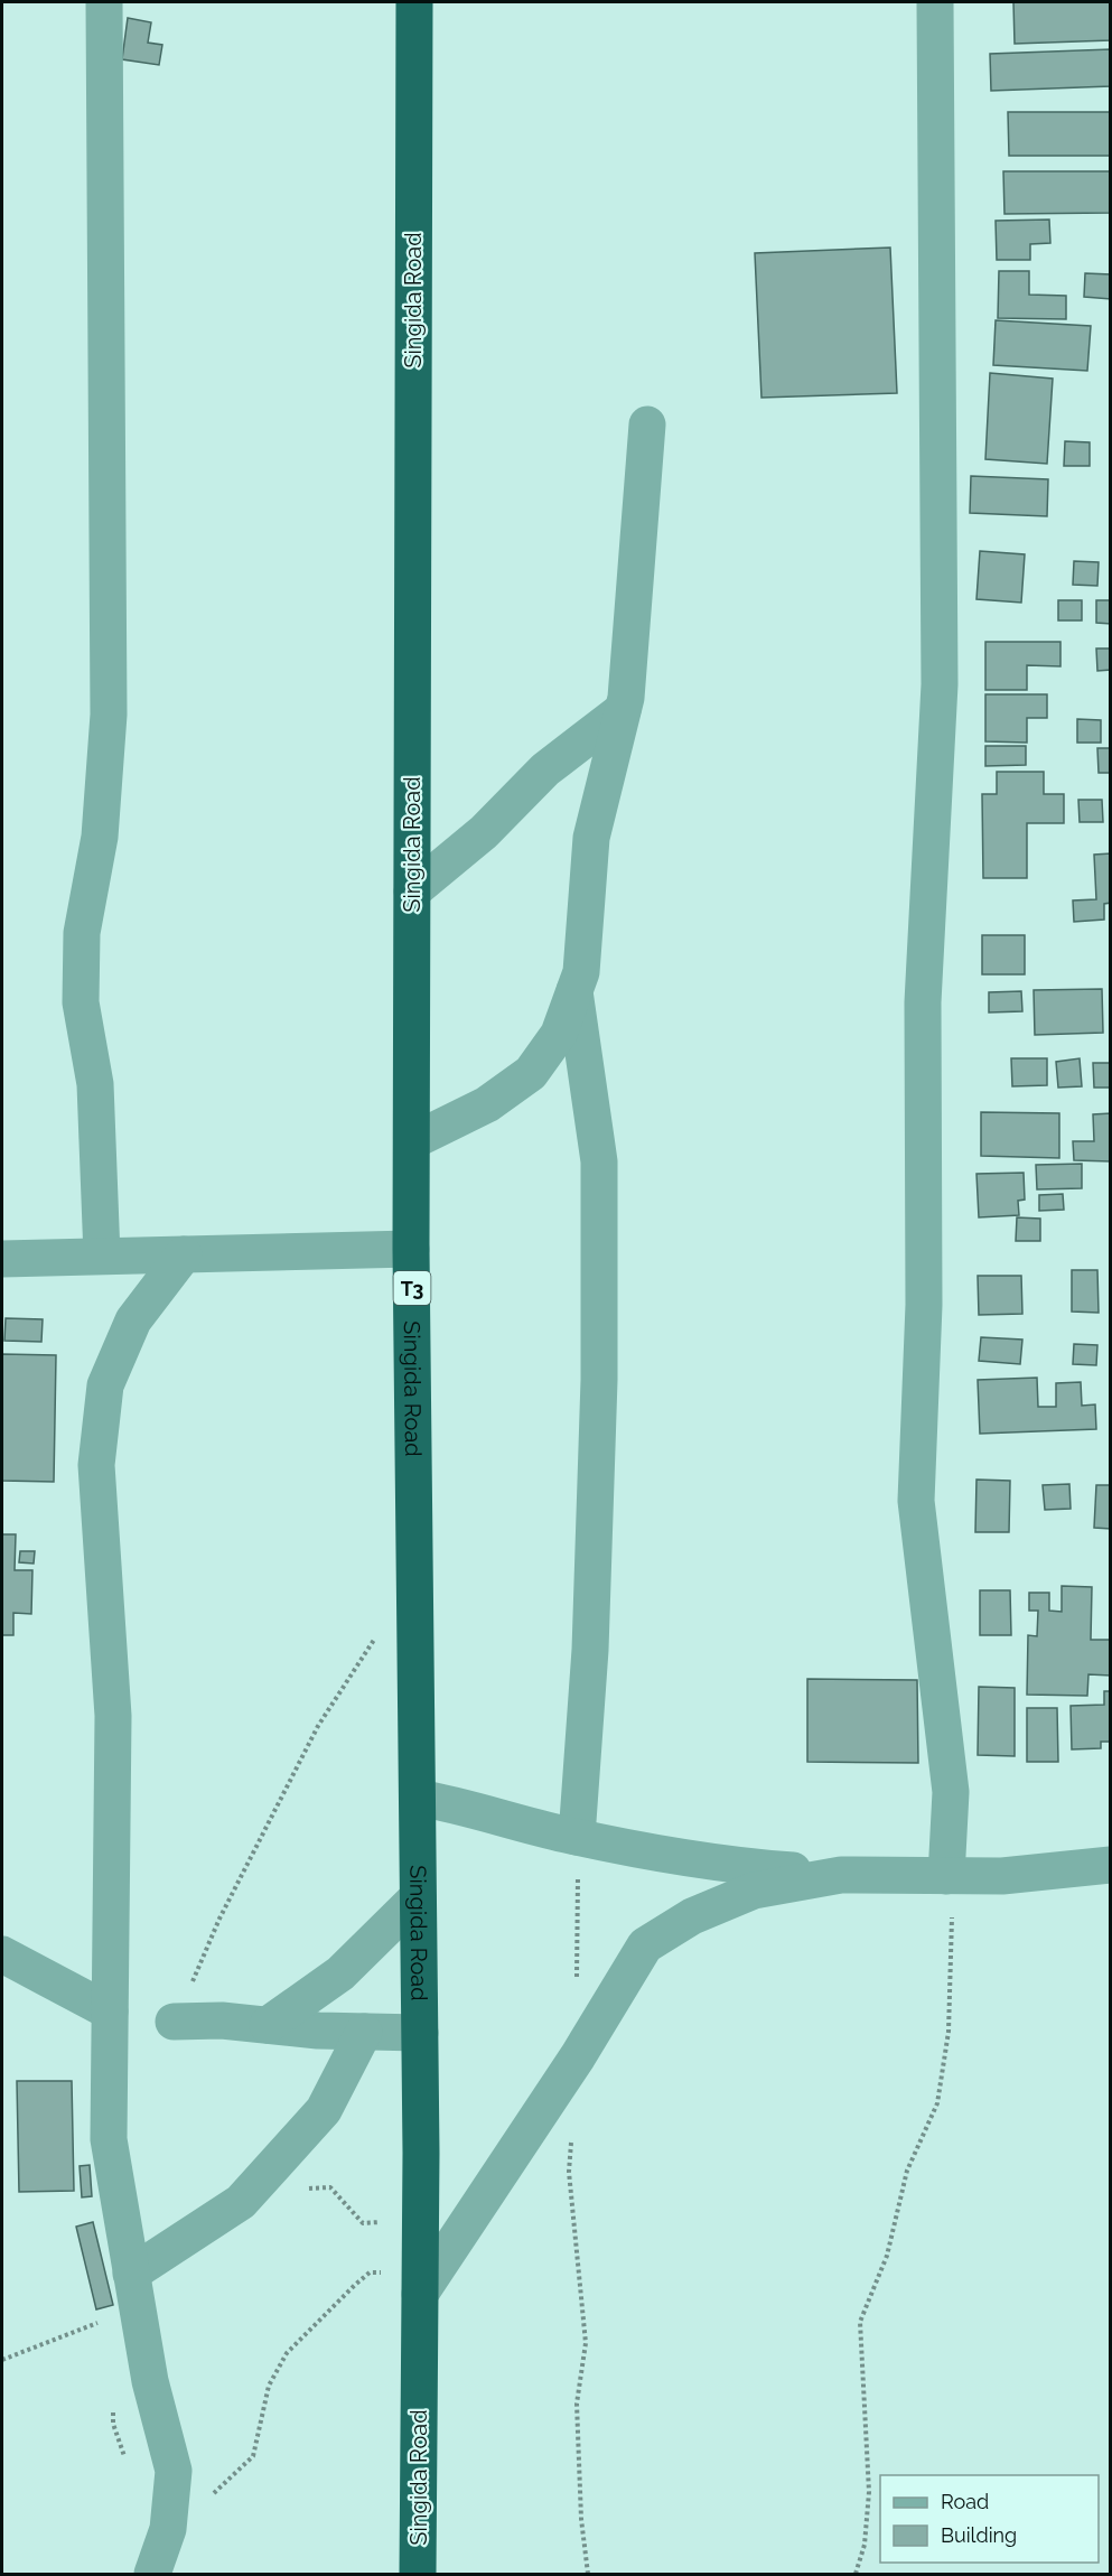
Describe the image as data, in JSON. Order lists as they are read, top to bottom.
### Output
{
  "streets": {
    "highway": ["Singida Road", "T3"]
  },
  "legend": ["Road", "Building"]
}
